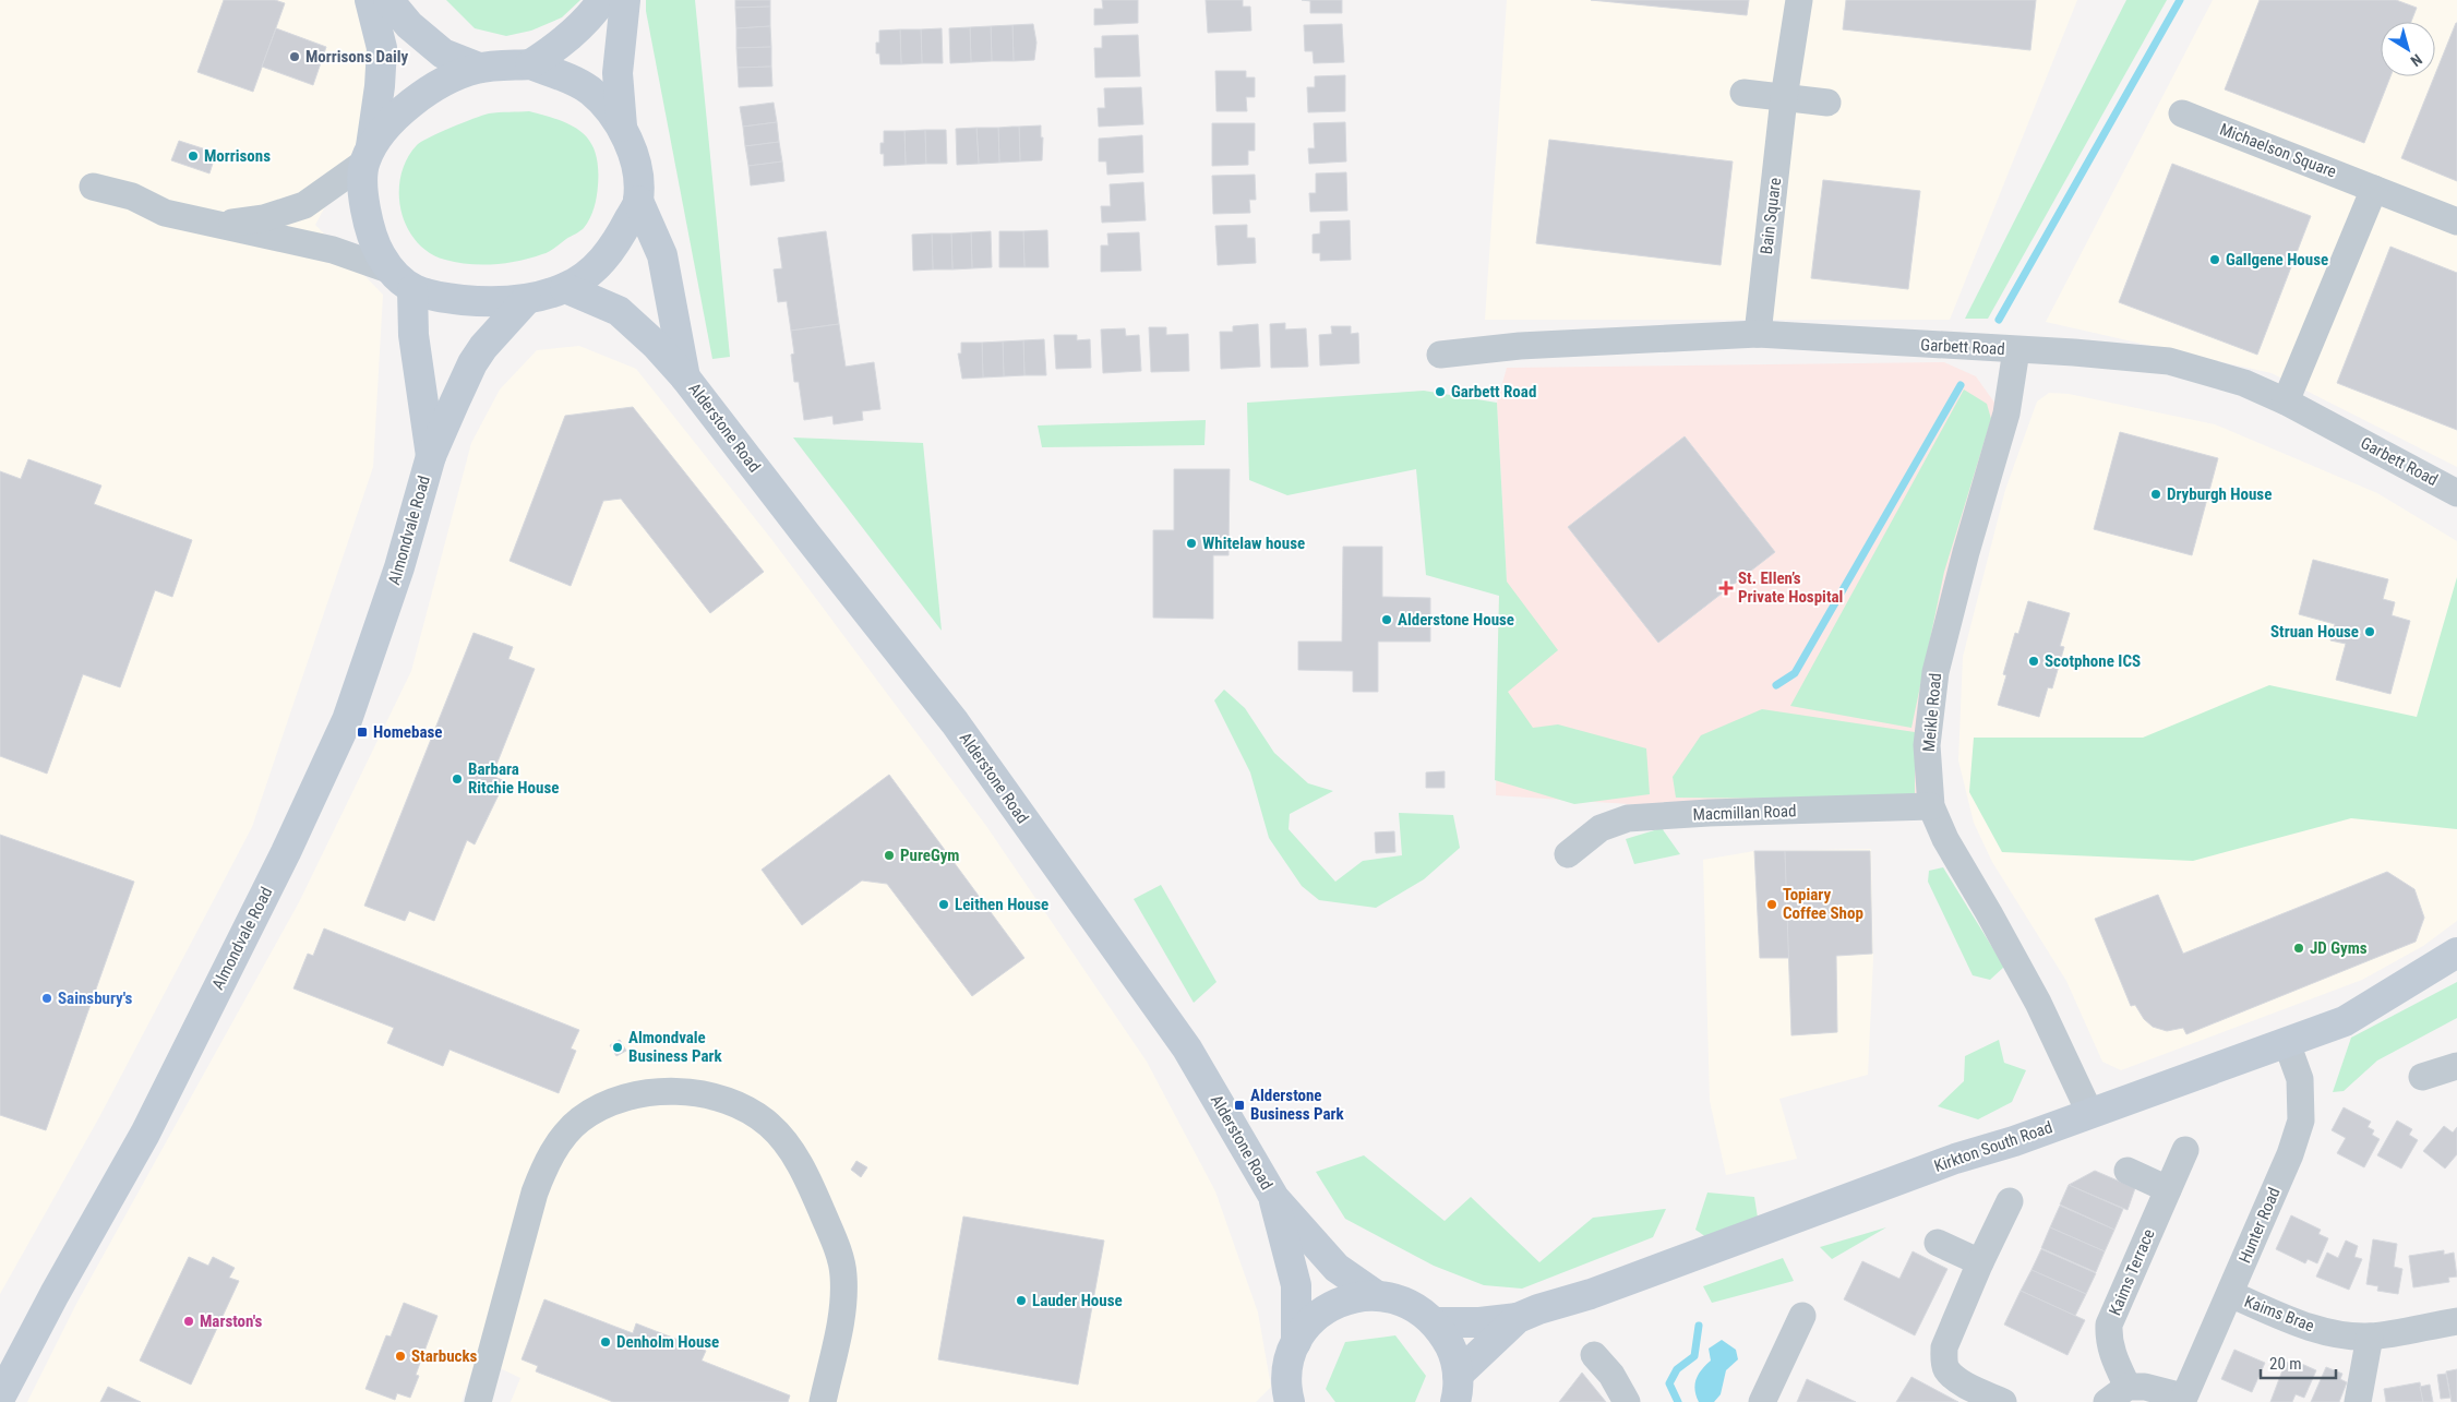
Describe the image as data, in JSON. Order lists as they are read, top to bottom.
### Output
{
  "streets": {
    "street": [
      "Michaelson Square",
      "Bain Square",
      "Garbett Road",
      "Alderstone Road",
      "Almondvale Road",
      "Meikle Road",
      "Macmillan Road",
      "Kirkton South Road",
      "Hunter Road",
      "Kaims Terrace",
      "Kaims Brae"
    ]
  },
  "crossings": [
    ["Bain Square", "Garbett Road"],
    ["Garbett Road", "Meikle Road"],
    ["Meikle Road", "Macmillan Road"],
    ["Meikle Road", "Kirkton South Road"],
    ["Kirkton South Road", "Hunter Road"],
    ["Hunter Road", "Kaims Terrace"],
    ["Hunter Road", "Kaims Brae"]
  ],
  "places": {
    "other": [
      "Morrisons Daily",
      "Morrisons",
      "Gallgene House",
      "Garbett Road",
      "Dryburgh House",
      "Whitelaw house",
      "Alderstone House",
      "Struan House",
      "Scotphone ICS",
      "Barbara Ritchie House",
      "PureGym",
      "Leithen House",
      "Topiary Coffee Shop",
      "JD Gyms",
      "Sainsbury's",
      "Almondvale Business Park",
      "Lauder House",
      "Marston's",
      "Denholm House",
      "Starbucks"
    ],
    "health": ["St. Ellen’s Private Hospital"],
    "transit": ["Homebase", "Alderstone Business Park"]
  },
  "scale_bar": "20 m",
  "north": "bottom right"
}
